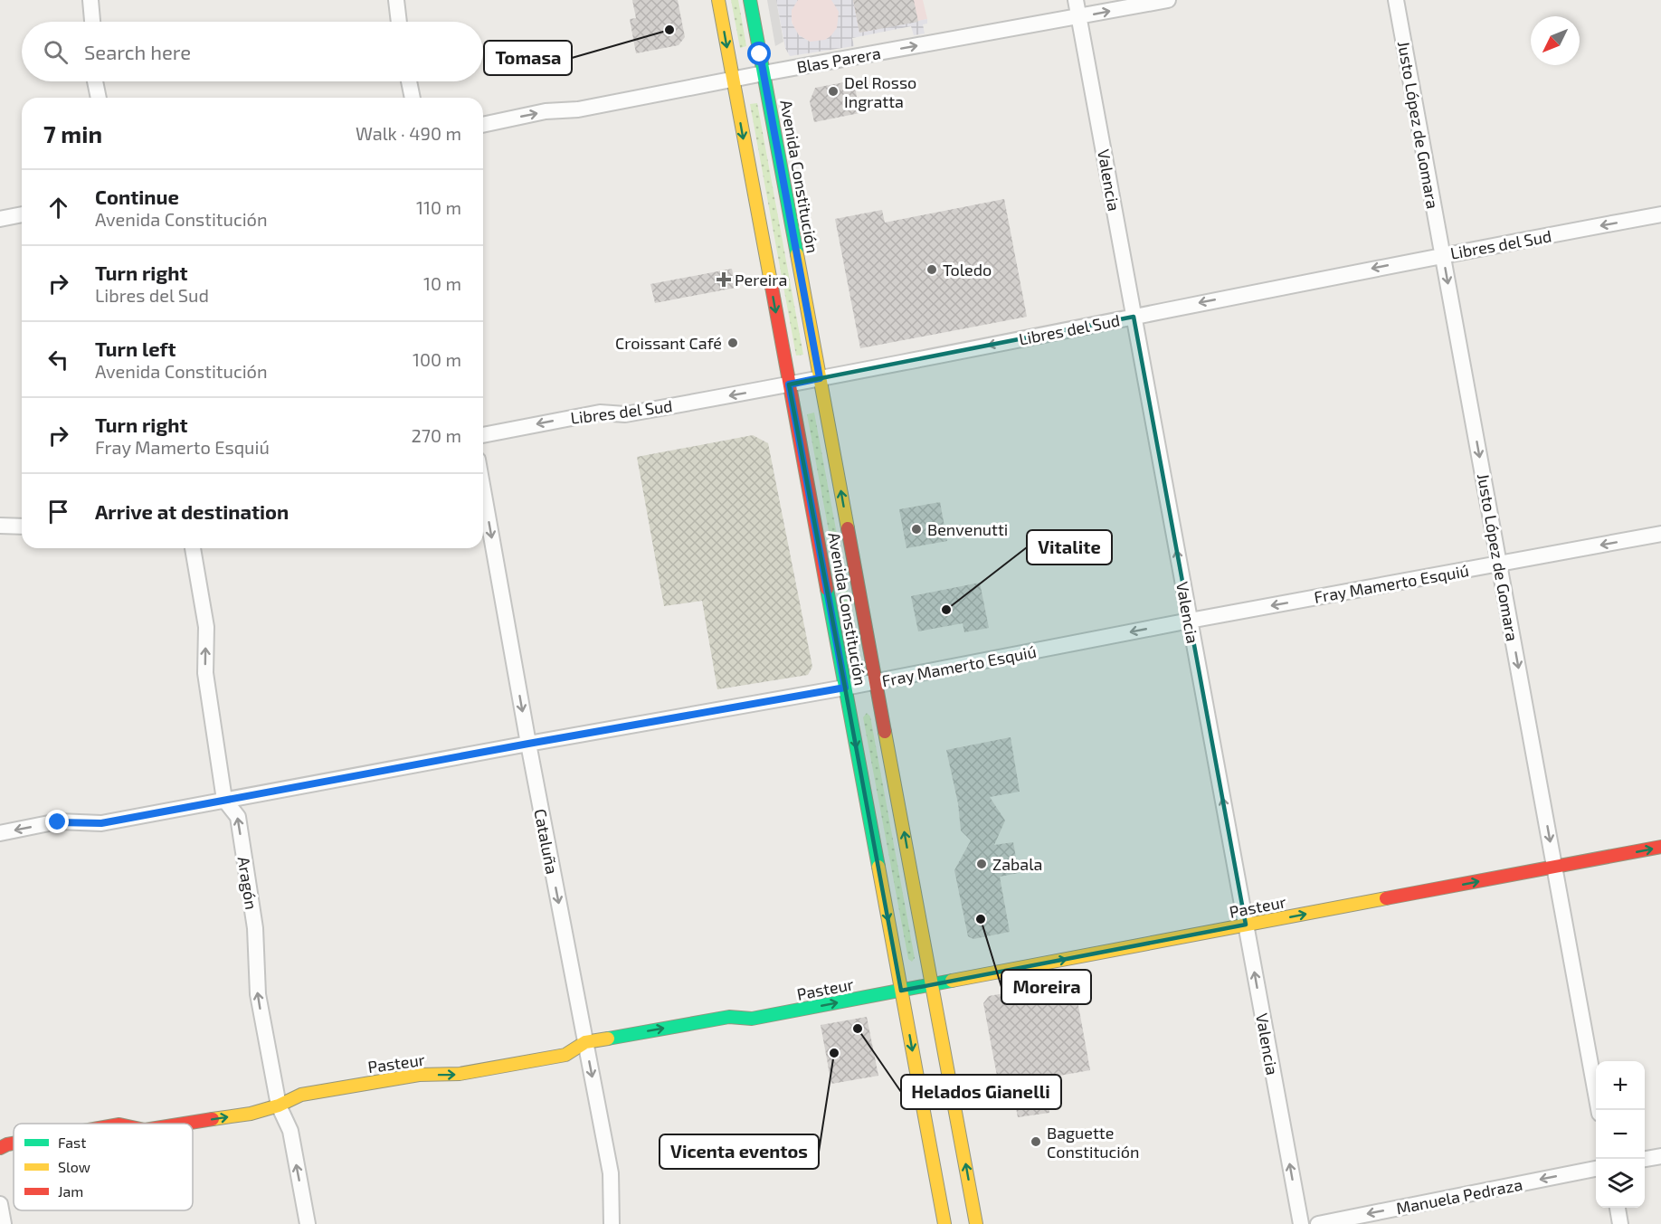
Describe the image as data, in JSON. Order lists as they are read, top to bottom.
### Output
{
  "streets": {
    "main road": ["Avenida Constitución", "Pasteur"],
    "street": [
      "Blas Parera",
      "Justo López de Gomara",
      "Valencia",
      "Libres del Sud",
      "Fray Mamerto Esquiú",
      "Cataluña",
      "Aragón",
      "Manuela Pedraza"
    ]
  },
  "crossings": [
    ["Blas Parera", "Avenida Constitución"],
    ["Blas Parera", "Valencia"],
    ["Justo López de Gomara", "Libres del Sud"],
    ["Justo López de Gomara", "Fray Mamerto Esquiú"],
    ["Justo López de Gomara", "Pasteur"],
    ["Avenida Constitución", "Libres del Sud"],
    ["Avenida Constitución", "Fray Mamerto Esquiú"],
    ["Avenida Constitución", "Pasteur"],
    ["Valencia", "Libres del Sud"],
    ["Valencia", "Fray Mamerto Esquiú"],
    ["Valencia", "Pasteur"],
    ["Fray Mamerto Esquiú", "Cataluña"],
    ["Fray Mamerto Esquiú", "Aragón"],
    ["Cataluña", "Pasteur"],
    ["Aragón", "Pasteur"]
  ],
  "one_way": [
    "Blas Parera",
    "Justo López de Gomara",
    "Valencia",
    "Libres del Sud",
    "Fray Mamerto Esquiú",
    "Cataluña",
    "Aragón",
    "Pasteur",
    "Manuela Pedraza"
  ],
  "places": {
    "other": [
      "Tomasa",
      "Del Rosso Ingratta",
      "Toledo",
      "Croissant Café",
      "Benvenutti",
      "Vitalite",
      "Zabala",
      "Moreira",
      "Helados Gianelli",
      "Vicenta eventos",
      "Baguette Constitución"
    ],
    "health": ["Pereira"]
  },
  "legend": ["Fast", "Slow", "Jam"],
  "north": "bottom left",
  "page": {
    "search": "Search here",
    "heading": ["7 min", "Walk · 490 m"],
    "list": [
      ["Continue", "Avenida Constitución", "110 m"],
      ["Turn right", "Libres del Sud", "10 m"],
      ["Turn left", "Avenida Constitución", "100 m"],
      ["Turn right", "Fray Mamerto Esquiú", "270 m"],
      "Arrive at destination"
    ],
    "map_buttons": ["+", "−"]
  }
}
